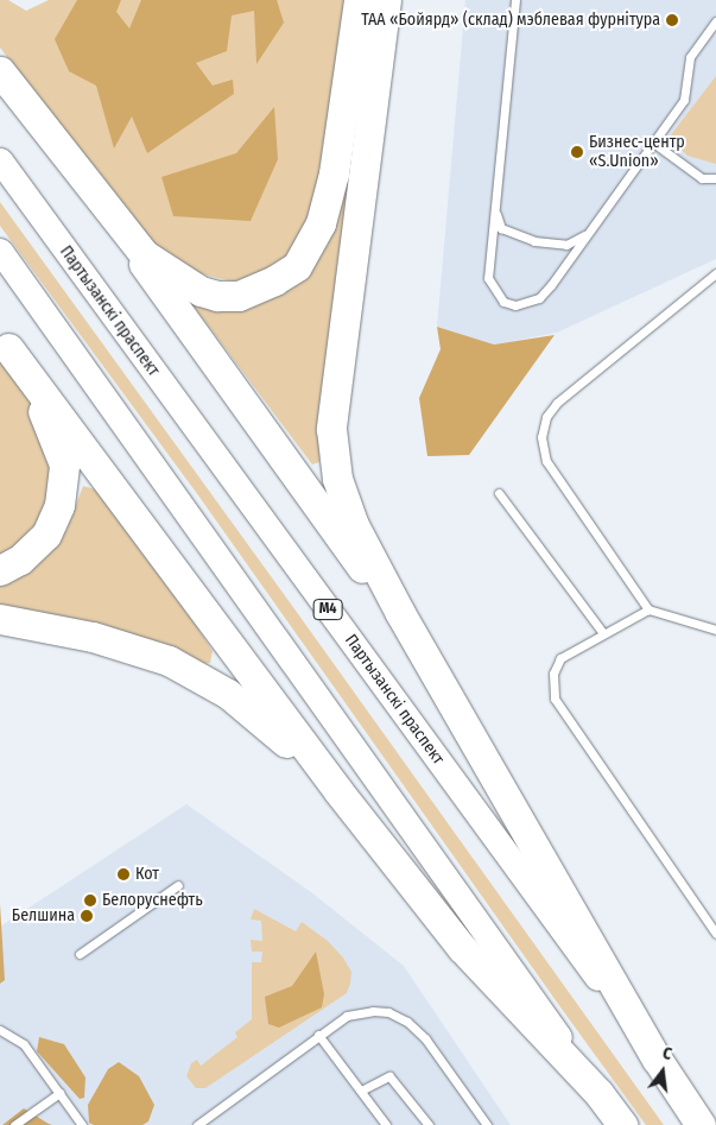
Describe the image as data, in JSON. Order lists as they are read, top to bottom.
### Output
{
  "streets": {
    "highway": ["Партызанскі праспект", "М4"]
  },
  "places": [
    "ТАА «Бойярд» (склад) мэблевая фурнітура",
    "Бизнес-центр «S.Union»",
    "Кот",
    "Белоруснефть",
    "Белшина"
  ],
  "north": "top"
}
